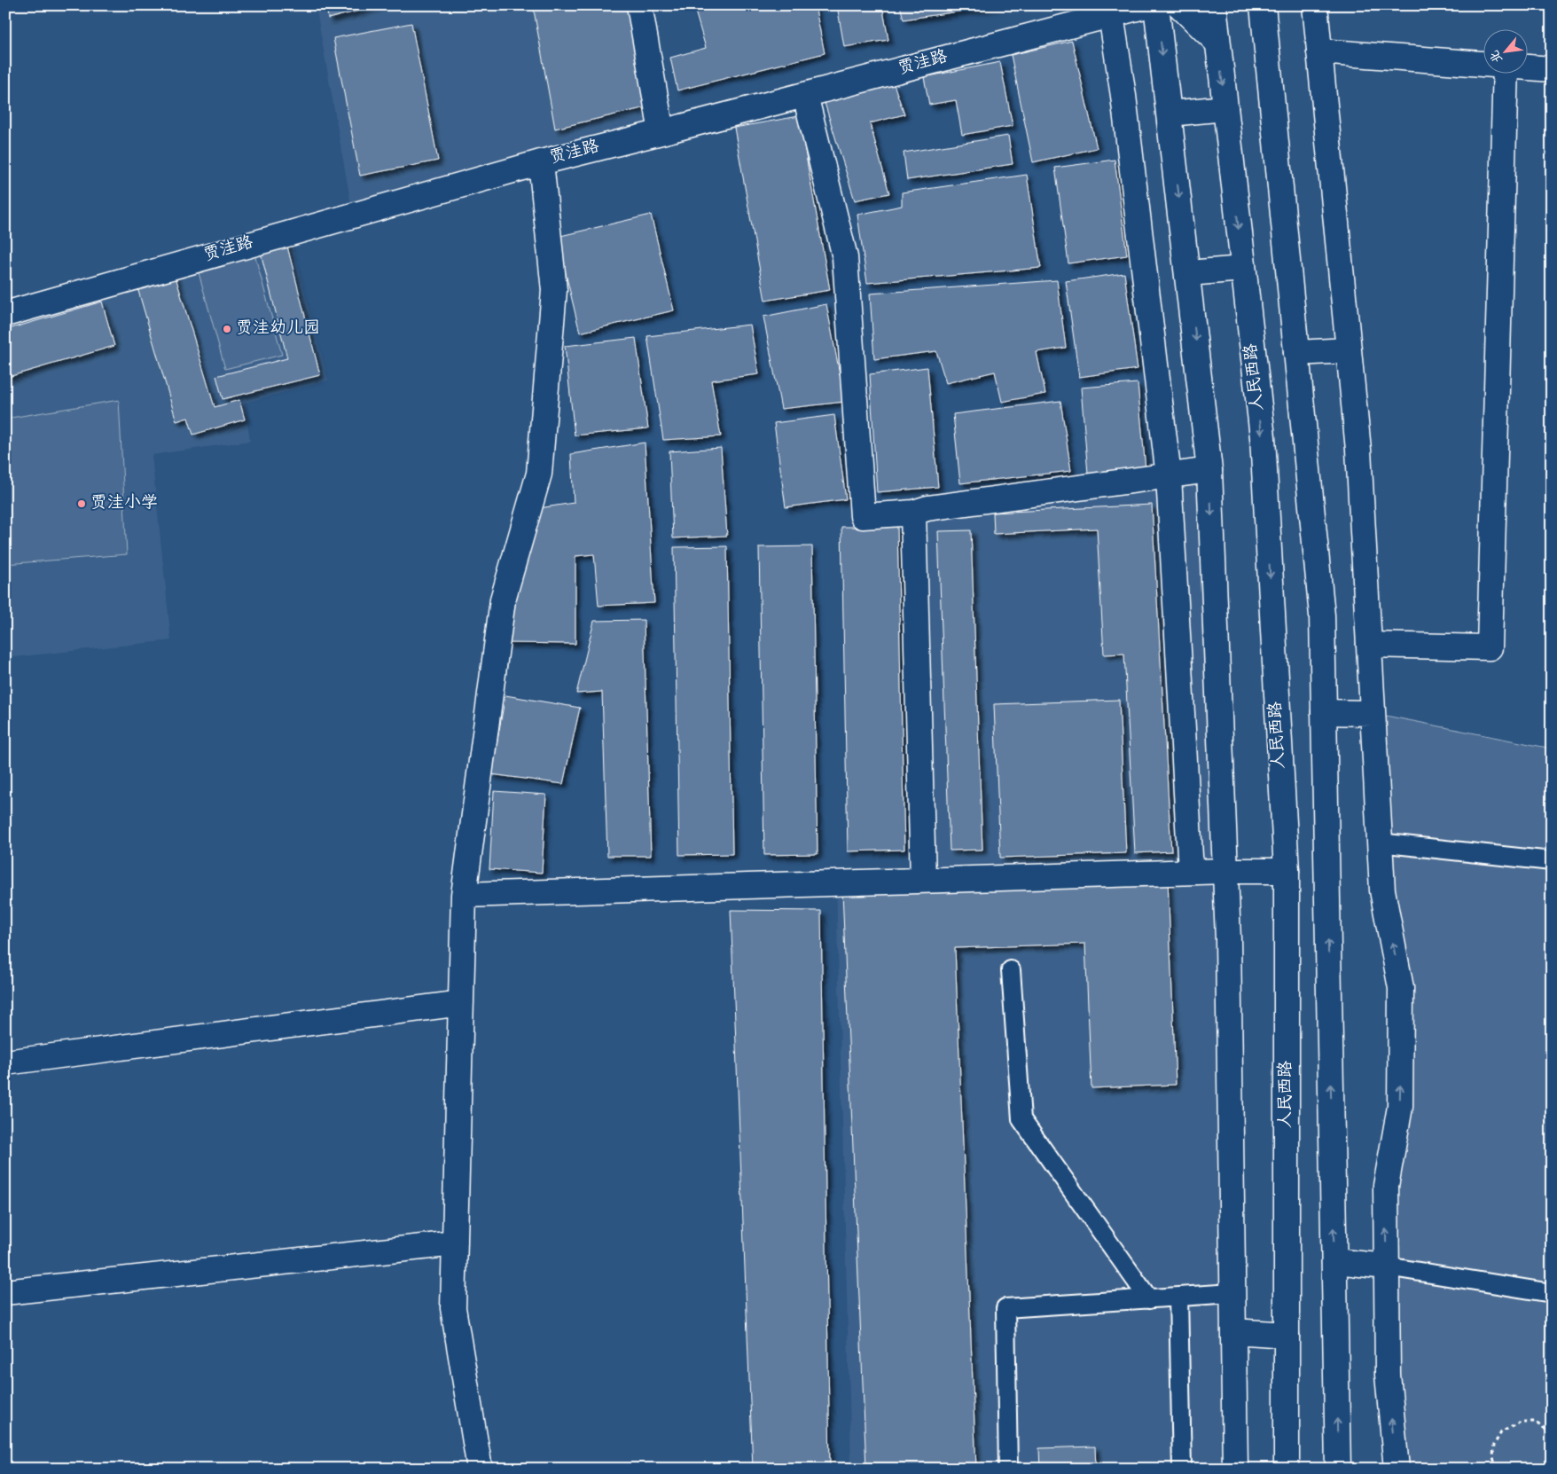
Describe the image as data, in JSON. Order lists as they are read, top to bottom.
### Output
{
  "streets": {
    "street": ["贾洼路", "人民西路"]
  },
  "places": ["贾洼幼儿园", "贾洼小学"],
  "north": "bottom left"
}
